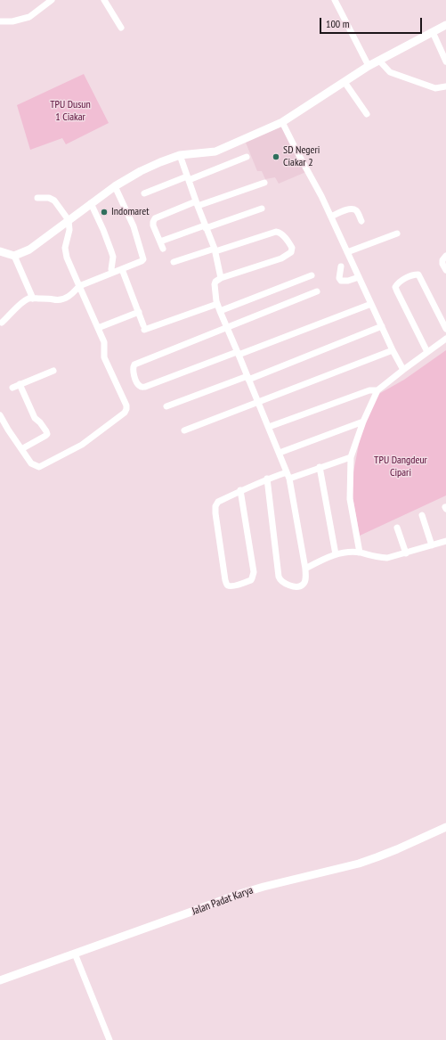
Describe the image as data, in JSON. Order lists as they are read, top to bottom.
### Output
{
  "streets": {
    "street": ["Jalan Padat Karya"]
  },
  "parks": ["TPU Dusun 1 Ciakar", "TPU Dangdeur Cipari"],
  "places": ["SD Negeri Ciakar 2", "Indomaret"],
  "scale_bar": "100 m"
}
